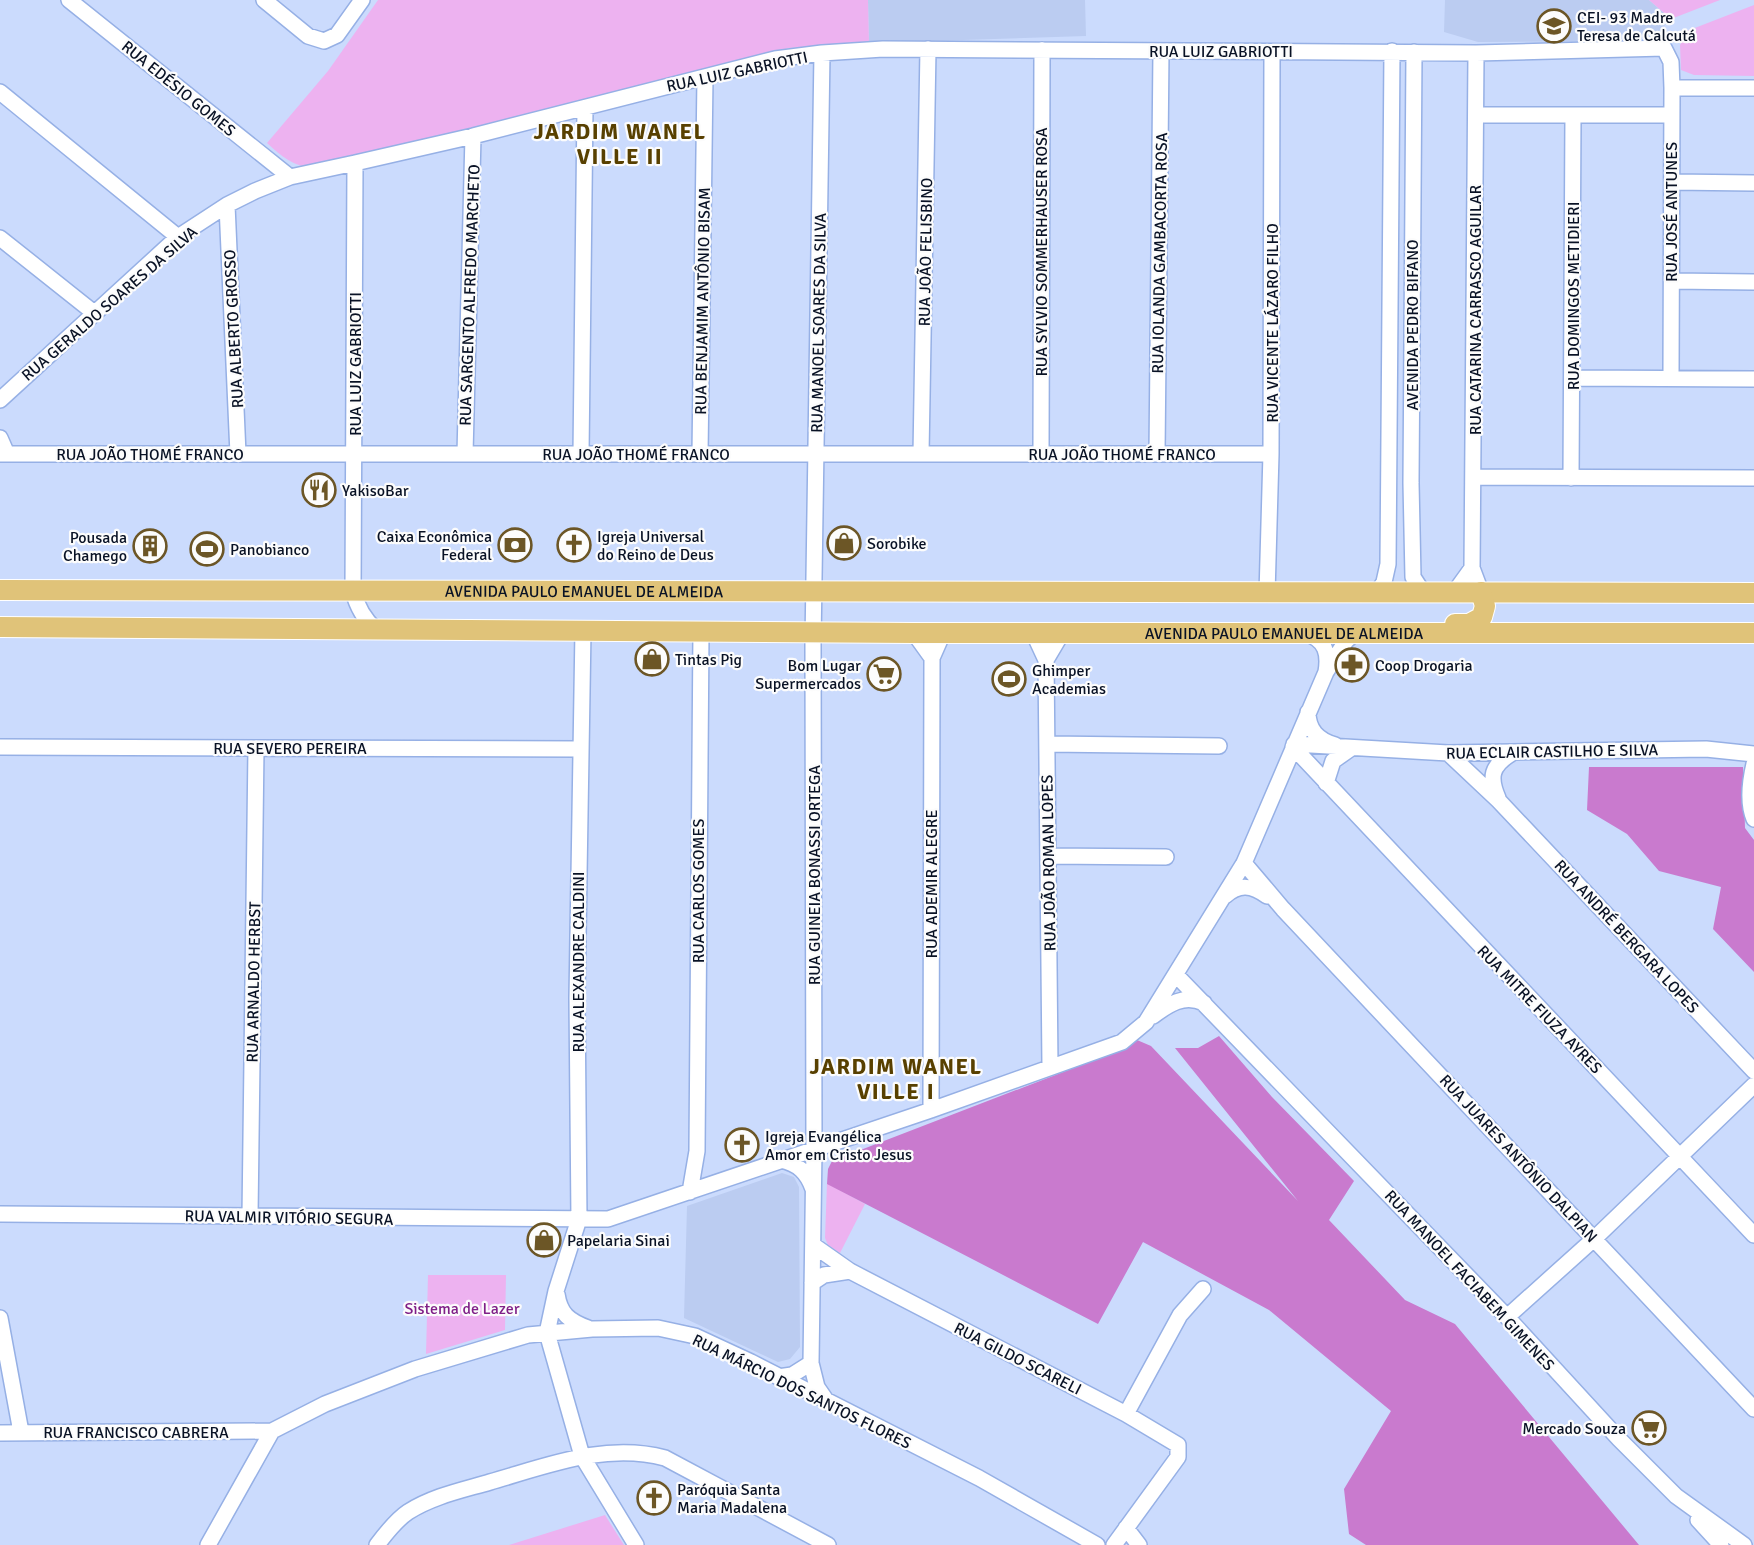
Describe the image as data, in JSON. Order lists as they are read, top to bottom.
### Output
{
  "streets": {
    "main road": ["AVENIDA PAULO EMANUEL DE ALMEIDA"],
    "street": [
      "RUA LUIZ GABRIOTTI",
      "RUA EDÉSIO GOMES",
      "RUA JOSÉ ANTUNES",
      "RUA JOÃO FELISBINO",
      "RUA SYLVIO SOMMERHAUSER ROSA",
      "RUA IOLANDA GAMBACORTA ROSA",
      "RUA SARGENTO ALFREDO MARCHETO",
      "RUA DOMINGOS METIDIERI",
      "RUA BENJAMIM ANTÔNIO BISAM",
      "RUA GERALDO SOARES DA SILVA",
      "RUA CATARINA CARRASCO AGUILAR",
      "RUA MANOEL SOARES DA SILVA",
      "RUA VICENTE LÁZARO FILHO",
      "AVENIDA PEDRO BIFANO",
      "RUA ALBERTO GROSSO",
      "RUA JOÃO THOMÉ FRANCO",
      "RUA SEVERO PEREIRA",
      "RUA ECLAIR CASTILHO E SILVA",
      "RUA JOÃO ROMAN LOPES",
      "RUA GUINEIA BONASSI ORTEGA",
      "RUA ADEMIR ALEGRE",
      "RUA CARLOS GOMES",
      "RUA ANDRÉ BERGARA LOPES",
      "RUA ALEXANDRE CALDINI",
      "RUA ARNALDO HERBST",
      "RUA MITRE FIUZA AYRES",
      "RUA JUARES ANTÔNIO DALPIAN",
      "RUA VALMIR VITÓRIO SEGURA",
      "RUA MANOEL FACIABEM GIMENES",
      "RUA GILDO SCARELI",
      "RUA MÁRCIO DOS SANTOS FLORES",
      "RUA FRANCISCO CABRERA"
    ]
  },
  "crossings": [
    ["RUA LUIZ GABRIOTTI", "RUA JOSÉ ANTUNES"],
    ["RUA LUIZ GABRIOTTI", "RUA JOÃO FELISBINO"],
    ["RUA LUIZ GABRIOTTI", "RUA SYLVIO SOMMERHAUSER ROSA"],
    ["RUA LUIZ GABRIOTTI", "RUA IOLANDA GAMBACORTA ROSA"],
    ["RUA LUIZ GABRIOTTI", "RUA SARGENTO ALFREDO MARCHETO"],
    ["RUA LUIZ GABRIOTTI", "RUA BENJAMIM ANTÔNIO BISAM"],
    ["RUA LUIZ GABRIOTTI", "RUA GERALDO SOARES DA SILVA"],
    ["RUA LUIZ GABRIOTTI", "RUA CATARINA CARRASCO AGUILAR"],
    ["RUA LUIZ GABRIOTTI", "RUA MANOEL SOARES DA SILVA"],
    ["RUA LUIZ GABRIOTTI", "RUA VICENTE LÁZARO FILHO"],
    ["RUA LUIZ GABRIOTTI", "AVENIDA PEDRO BIFANO"],
    ["RUA LUIZ GABRIOTTI", "RUA JOÃO THOMÉ FRANCO"],
    ["RUA LUIZ GABRIOTTI", "AVENIDA PAULO EMANUEL DE ALMEIDA"],
    ["RUA EDÉSIO GOMES", "RUA GERALDO SOARES DA SILVA"],
    ["RUA JOÃO FELISBINO", "RUA JOÃO THOMÉ FRANCO"],
    ["RUA SYLVIO SOMMERHAUSER ROSA", "RUA JOÃO THOMÉ FRANCO"],
    ["RUA IOLANDA GAMBACORTA ROSA", "RUA JOÃO THOMÉ FRANCO"],
    ["RUA SARGENTO ALFREDO MARCHETO", "RUA JOÃO THOMÉ FRANCO"],
    ["RUA BENJAMIM ANTÔNIO BISAM", "RUA JOÃO THOMÉ FRANCO"],
    ["RUA GERALDO SOARES DA SILVA", "RUA ALBERTO GROSSO"],
    ["RUA CATARINA CARRASCO AGUILAR", "AVENIDA PAULO EMANUEL DE ALMEIDA"],
    ["RUA MANOEL SOARES DA SILVA", "RUA JOÃO THOMÉ FRANCO"],
    ["RUA MANOEL SOARES DA SILVA", "AVENIDA PAULO EMANUEL DE ALMEIDA"],
    ["RUA VICENTE LÁZARO FILHO", "RUA JOÃO THOMÉ FRANCO"],
    ["RUA VICENTE LÁZARO FILHO", "AVENIDA PAULO EMANUEL DE ALMEIDA"],
    ["AVENIDA PEDRO BIFANO", "AVENIDA PAULO EMANUEL DE ALMEIDA"],
    ["RUA ALBERTO GROSSO", "RUA JOÃO THOMÉ FRANCO"],
    ["AVENIDA PAULO EMANUEL DE ALMEIDA", "RUA JOÃO ROMAN LOPES"],
    ["AVENIDA PAULO EMANUEL DE ALMEIDA", "RUA GUINEIA BONASSI ORTEGA"],
    ["AVENIDA PAULO EMANUEL DE ALMEIDA", "RUA ADEMIR ALEGRE"],
    ["AVENIDA PAULO EMANUEL DE ALMEIDA", "RUA CARLOS GOMES"],
    ["AVENIDA PAULO EMANUEL DE ALMEIDA", "RUA ALEXANDRE CALDINI"],
    ["RUA SEVERO PEREIRA", "RUA ALEXANDRE CALDINI"],
    ["RUA SEVERO PEREIRA", "RUA ARNALDO HERBST"],
    ["RUA ECLAIR CASTILHO E SILVA", "RUA ANDRÉ BERGARA LOPES"],
    ["RUA ECLAIR CASTILHO E SILVA", "RUA MITRE FIUZA AYRES"],
    ["RUA JOÃO ROMAN LOPES", "RUA VALMIR VITÓRIO SEGURA"],
    ["RUA GUINEIA BONASSI ORTEGA", "RUA VALMIR VITÓRIO SEGURA"],
    ["RUA GUINEIA BONASSI ORTEGA", "RUA GILDO SCARELI"],
    ["RUA GUINEIA BONASSI ORTEGA", "RUA MÁRCIO DOS SANTOS FLORES"],
    ["RUA ADEMIR ALEGRE", "RUA VALMIR VITÓRIO SEGURA"],
    ["RUA CARLOS GOMES", "RUA VALMIR VITÓRIO SEGURA"],
    ["RUA ALEXANDRE CALDINI", "RUA VALMIR VITÓRIO SEGURA"],
    ["RUA ALEXANDRE CALDINI", "RUA MÁRCIO DOS SANTOS FLORES"],
    ["RUA ARNALDO HERBST", "RUA VALMIR VITÓRIO SEGURA"],
    ["RUA MÁRCIO DOS SANTOS FLORES", "RUA FRANCISCO CABRERA"]
  ],
  "districts": ["JARDIM WANEL VILLE II", "JARDIM WANEL VILLE I"],
  "parks": ["Sistema de Lazer"],
  "places": {
    "school or university": ["CEI- 93 Madre Teresa de Calcutá"],
    "restaurant": ["YakisoBar"],
    "shop": ["Sorobike", "Tintas Pig", "Papelaria Sinai"],
    "bank": ["Caixa Econômica Federal"],
    "church": ["Igreja Universal do Reino de Deus", "Igreja Evangélica Amor em Cristo Jesus", "Paróquia Santa Maria Madalena"],
    "building": ["Pousada Chamego"],
    "sports": ["Panobianco", "Ghimper Academias"],
    "pharmacy": ["Coop Drogaria"],
    "supermarket": ["Bom Lugar Supermercados", "Mercado Souza"]
  }
}
